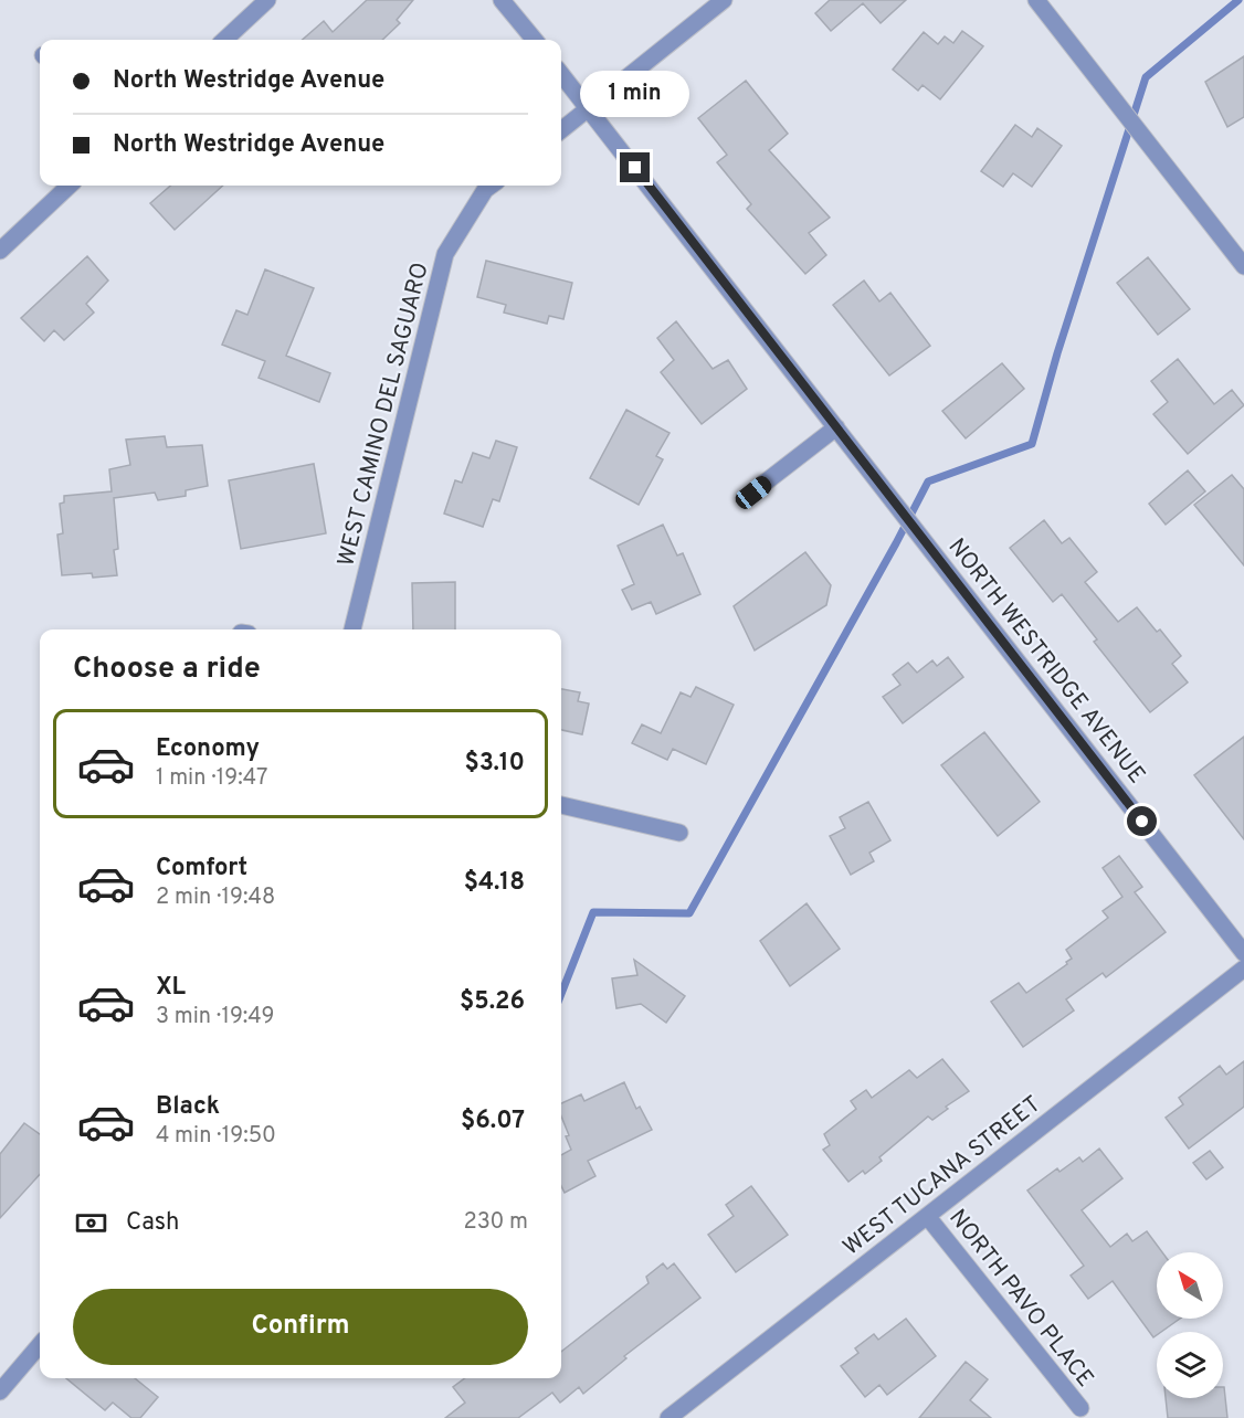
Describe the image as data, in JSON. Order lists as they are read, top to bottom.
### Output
{
  "streets": {
    "street": [
      "WEST CAMINO DEL SAGUARO",
      "NORTH WESTRIDGE AVENUE",
      "WEST TUCANA STREET",
      "NORTH PAVO PLACE"
    ]
  },
  "crossings": [
    ["WEST TUCANA STREET", "NORTH PAVO PLACE"]
  ],
  "north": "top left",
  "page": {
    "banner": ["North Westridge Avenue", "North Westridge Avenue"],
    "bubble": "1 min",
    "heading": "Choose a ride",
    "list": [
      {
        "name": "Economy",
        "note": "1 min · 19:47",
        "value": "$3.10"
      },
      {
        "name": "Comfort",
        "note": "2 min · 19:48",
        "value": "$4.18"
      },
      {
        "name": "XL",
        "note": "3 min · 19:49",
        "value": "$5.26"
      },
      {
        "name": "Black",
        "note": "4 min · 19:50",
        "value": "$6.07"
      }
    ],
    "pay": ["Cash", "230 m"],
    "buttons": "Confirm"
  }
}
